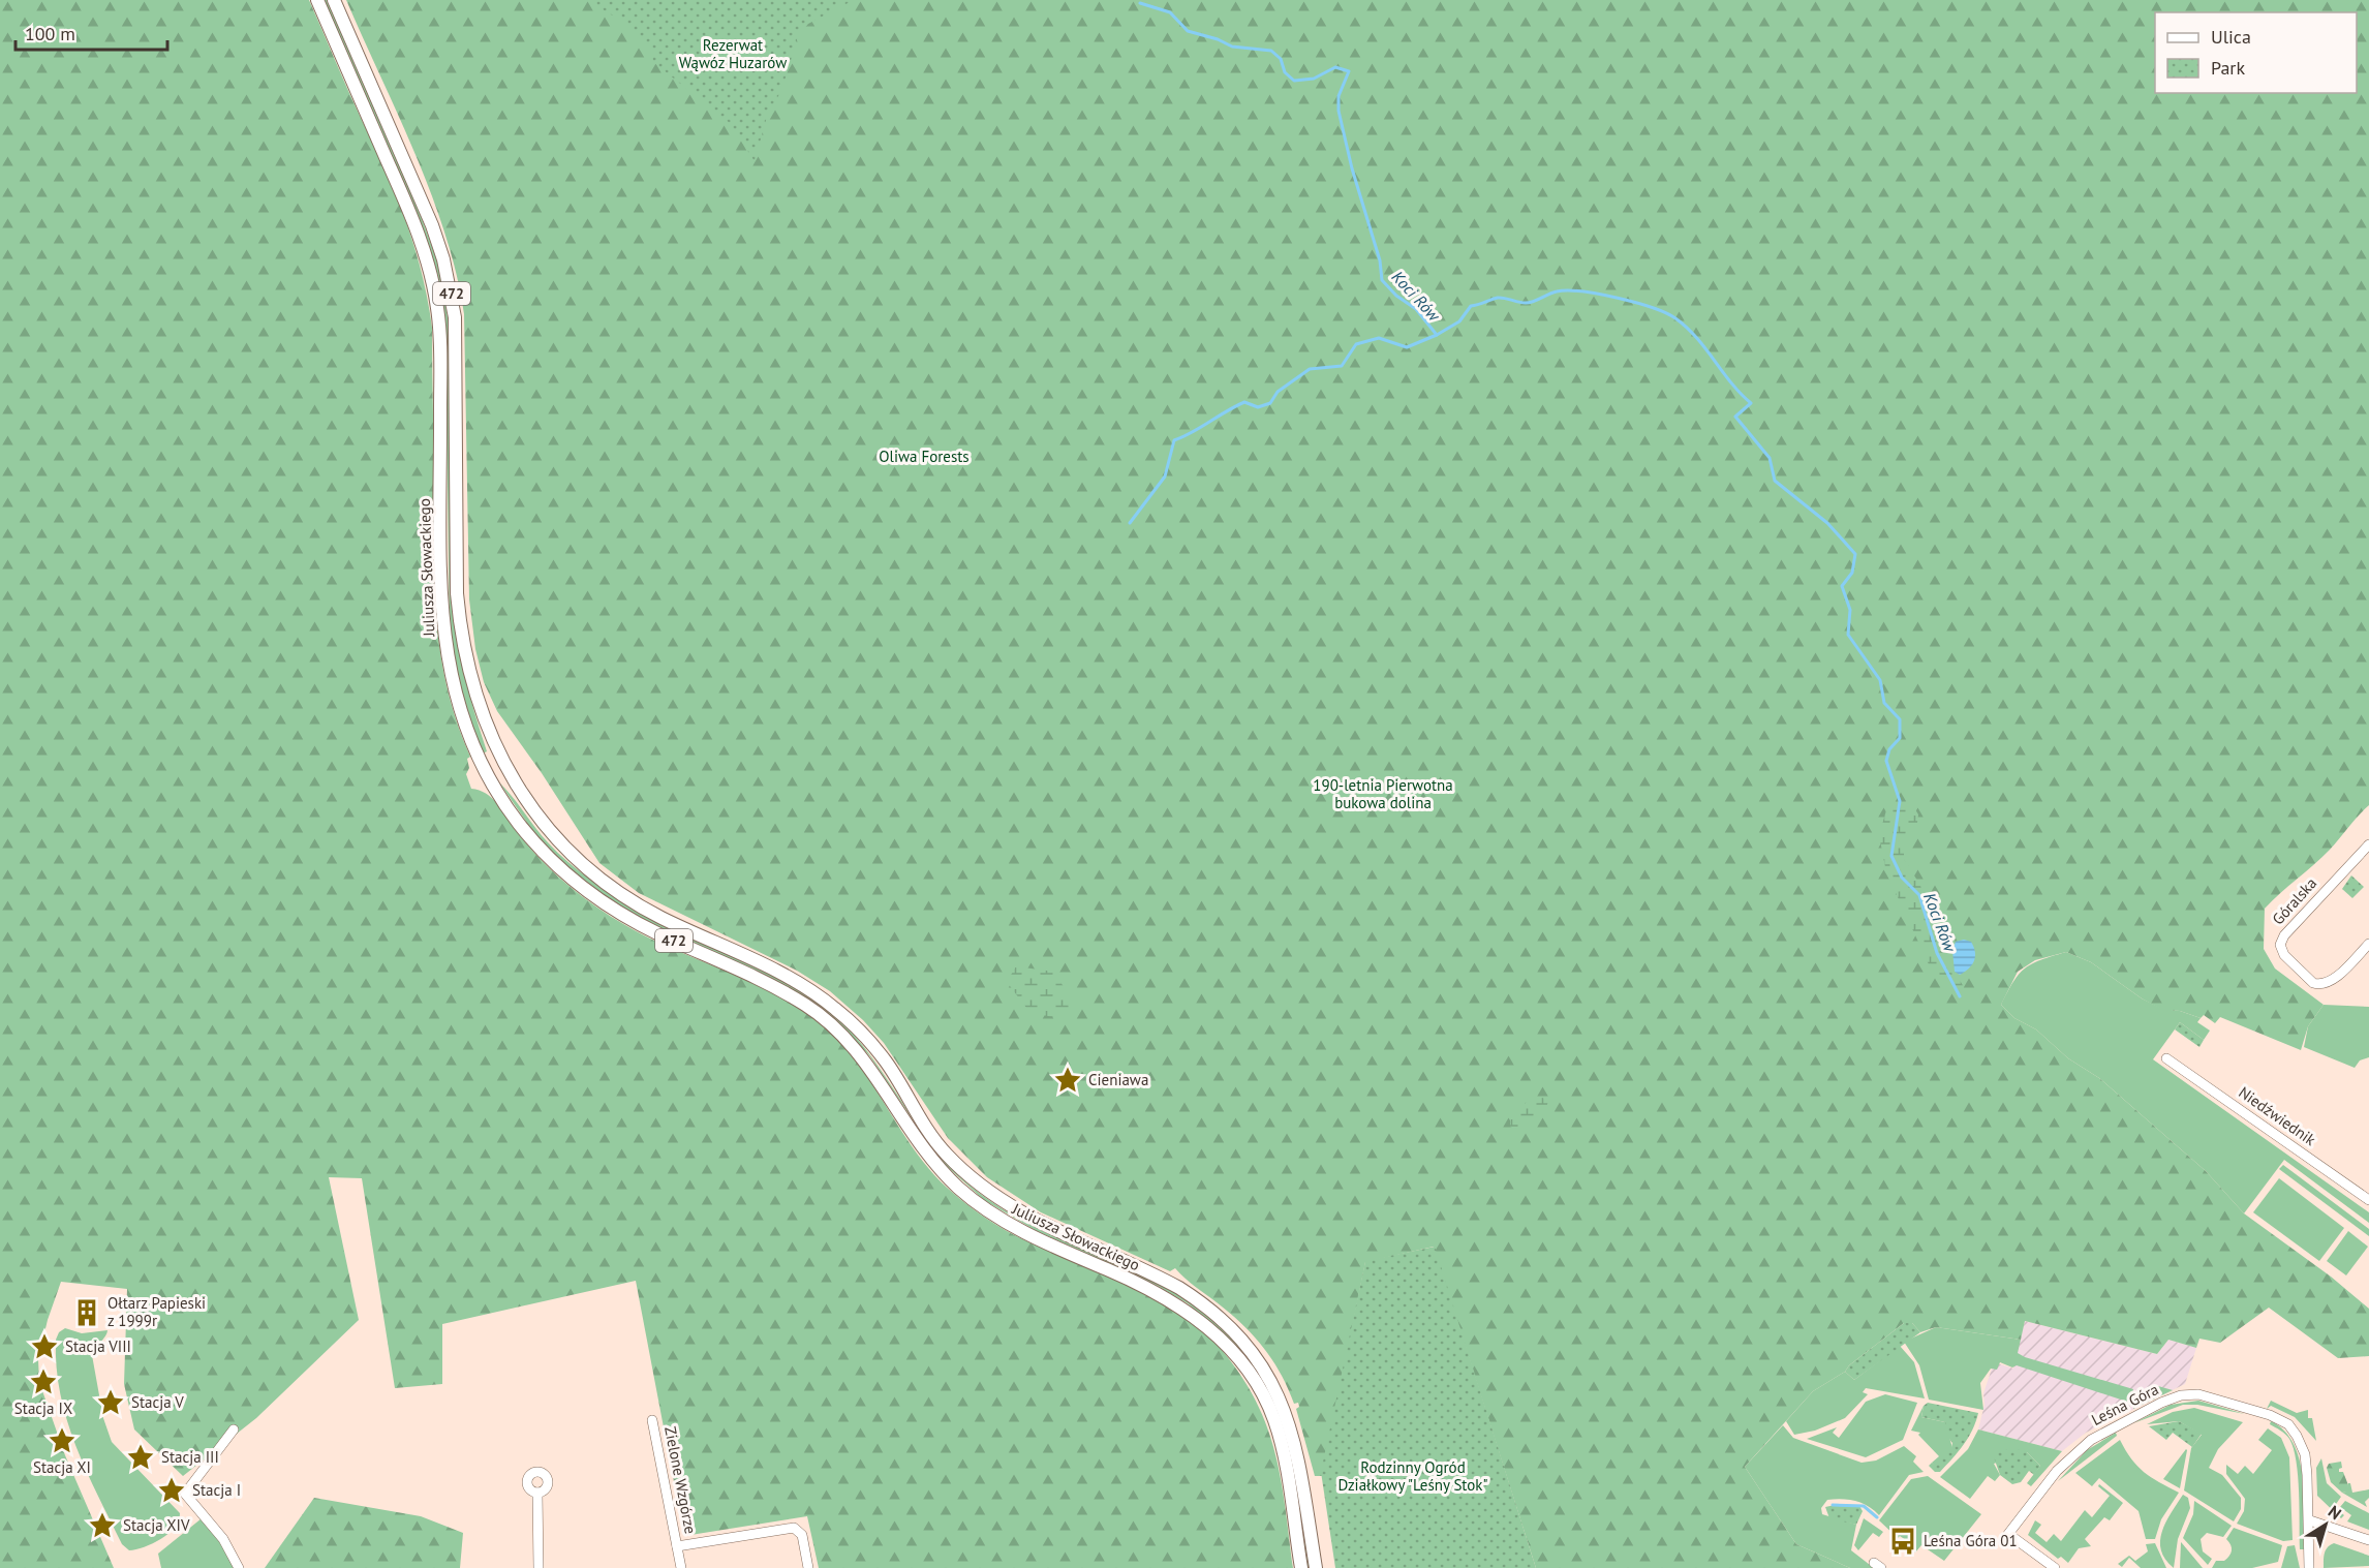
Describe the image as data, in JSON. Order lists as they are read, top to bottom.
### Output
{
  "streets": {
    "main road": ["472", "Juliusza Słowackiego"],
    "street": [
      "Góralska",
      "Niedźwiednik",
      "Leśna Góra",
      "Zielone Wzgórze"
    ]
  },
  "water": ["Koci Rów"],
  "parks": [
    "Rezerwat Wąwóz Huzarów",
    "Oliwa Forests",
    "190-letnia Pierwotna bukowa dolina",
    "Rodzinny Ogród Działkowy \"Leśny Stok\""
  ],
  "places": {
    "place": [
      "Cieniawa",
      "Stacja VIII",
      "Stacja IX",
      "Stacja V",
      "Stacja XI",
      "Stacja III",
      "Stacja I",
      "Stacja XIV"
    ],
    "building": ["Ołtarz Papieski z 1999r"],
    "bus stop": ["Leśna Góra 01"]
  },
  "legend": ["Ulica", "Park"],
  "scale_bar": "100 m",
  "north": "top right"
}
